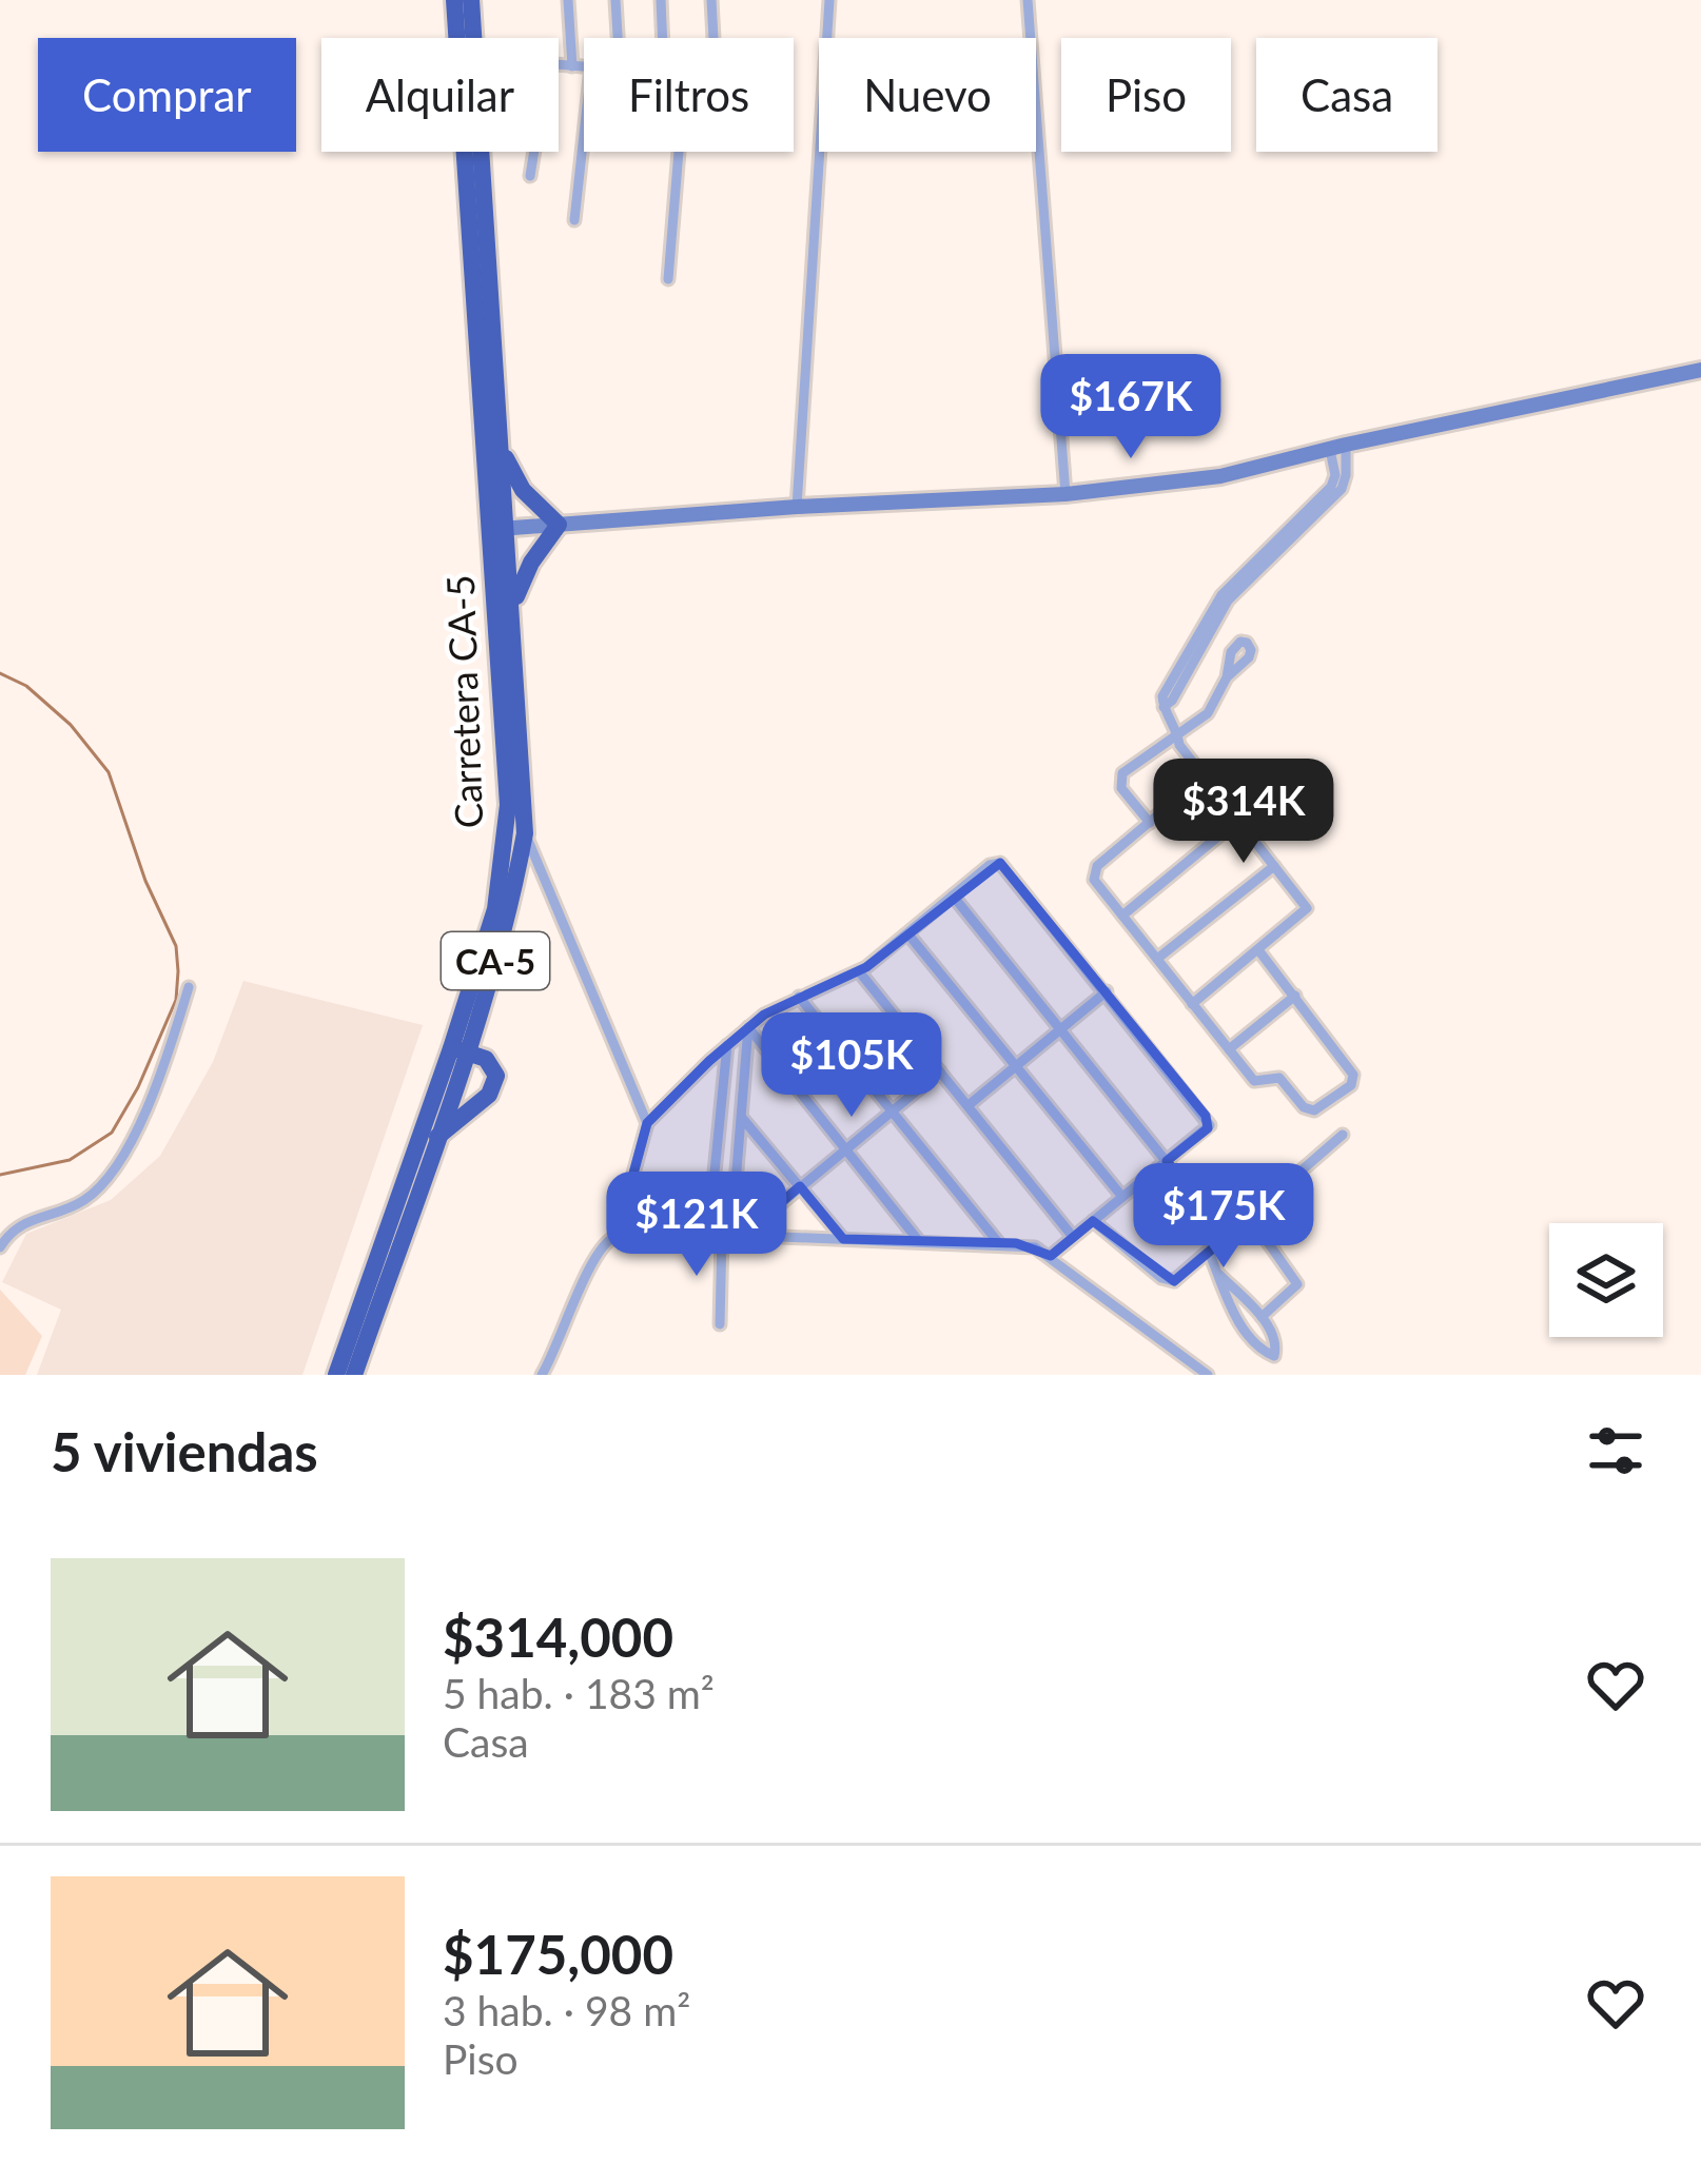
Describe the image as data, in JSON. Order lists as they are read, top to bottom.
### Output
{
  "streets": {
    "highway": ["Carretera CA-5", "CA-5"]
  },
  "page": {
    "chip": [
      "Comprar",
      "Alquilar",
      "Filtros",
      "Nuevo",
      "Piso",
      "Casa"
    ],
    "price": [
      "$167K",
      "$314K",
      "$105K",
      "$175K",
      "$121K"
    ],
    "heading": "5 viviendas",
    "list": [
      {
        "name": "$314,000",
        "note": "5 hab. · 183 m² · Casa"
      },
      {
        "name": "$175,000",
        "note": "3 hab. · 98 m² · Piso"
      }
    ]
  }
}
